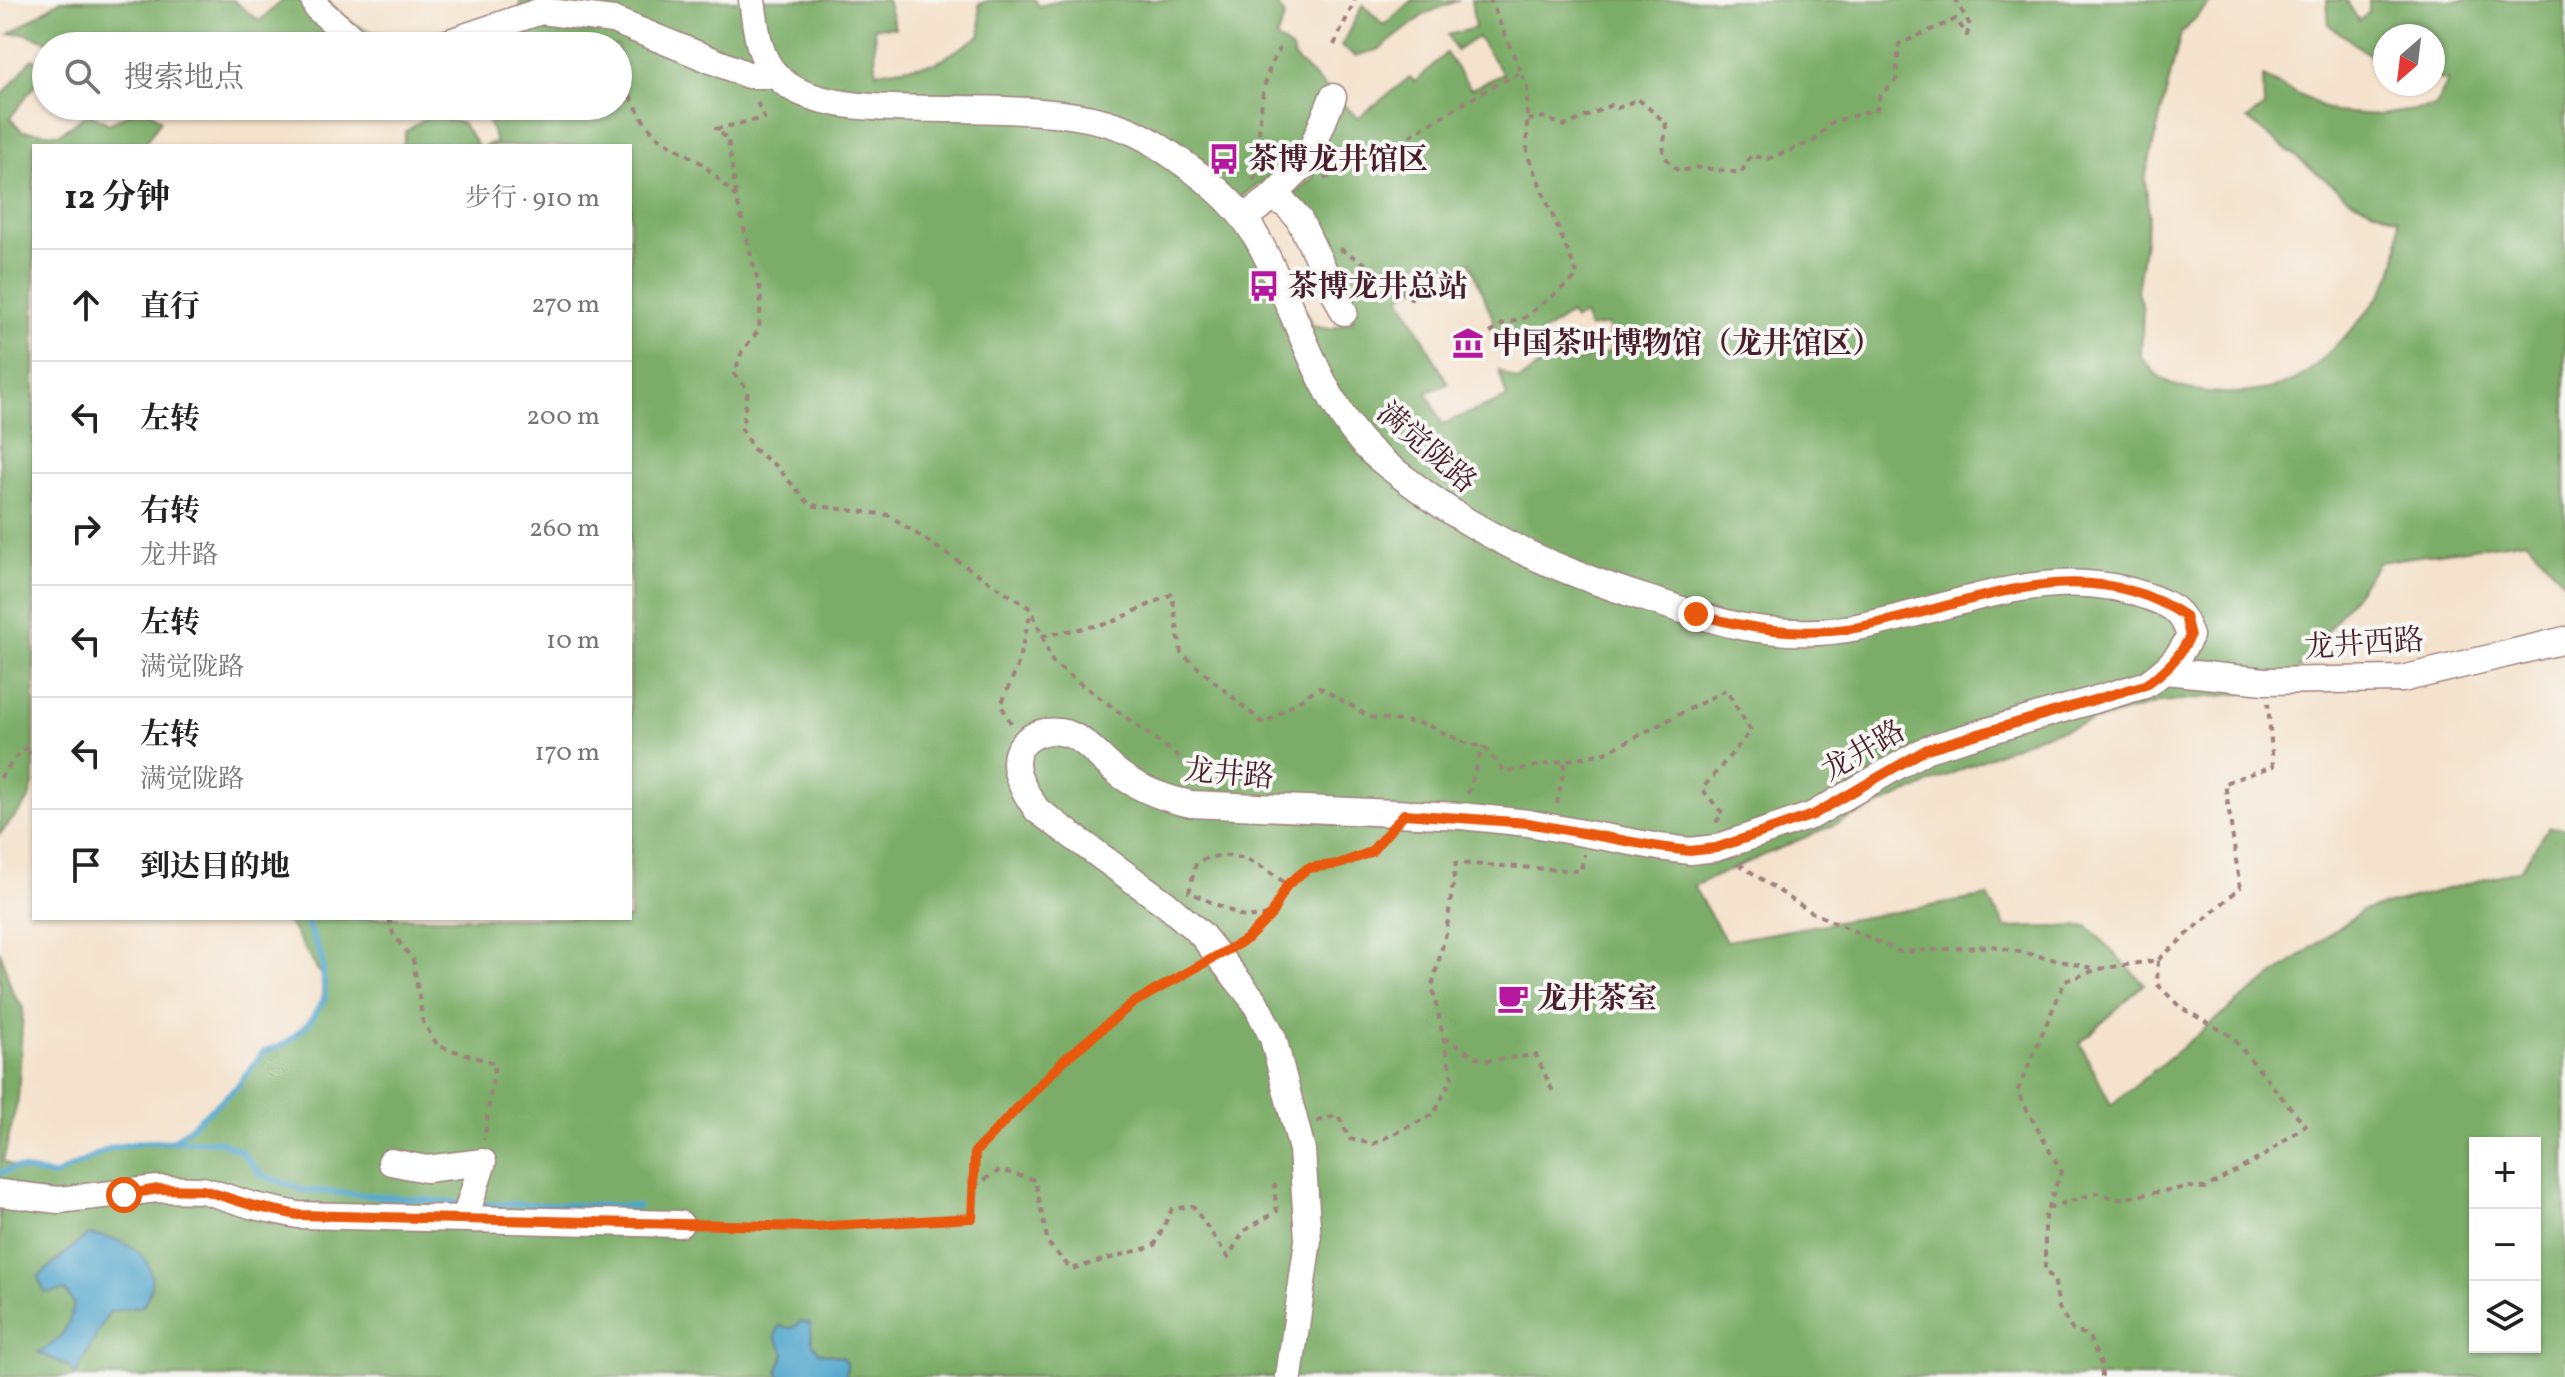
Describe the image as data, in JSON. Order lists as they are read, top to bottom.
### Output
{
  "streets": {
    "street": ["满觉陇路", "龙井西路", "龙井路"]
  },
  "crossings": [
    ["满觉陇路", "龙井西路"],
    ["满觉陇路", "龙井路"],
    ["龙井西路", "龙井路"]
  ],
  "places": {
    "bus stop": ["茶博龙井馆区", "茶博龙井总站"],
    "museum": ["中国茶叶博物馆（龙井馆区）"],
    "cafe": ["龙井茶室"]
  },
  "north": "bottom left",
  "page": {
    "search": "搜索地点",
    "heading": ["12 分钟", "步行 · 910 m"],
    "list": [
      ["直行", "270 m"],
      ["左转", "200 m"],
      ["右转", "龙井路", "260 m"],
      ["左转", "满觉陇路", "10 m"],
      ["左转", "满觉陇路", "170 m"],
      "到达目的地"
    ],
    "map_buttons": ["+", "−"]
  }
}
